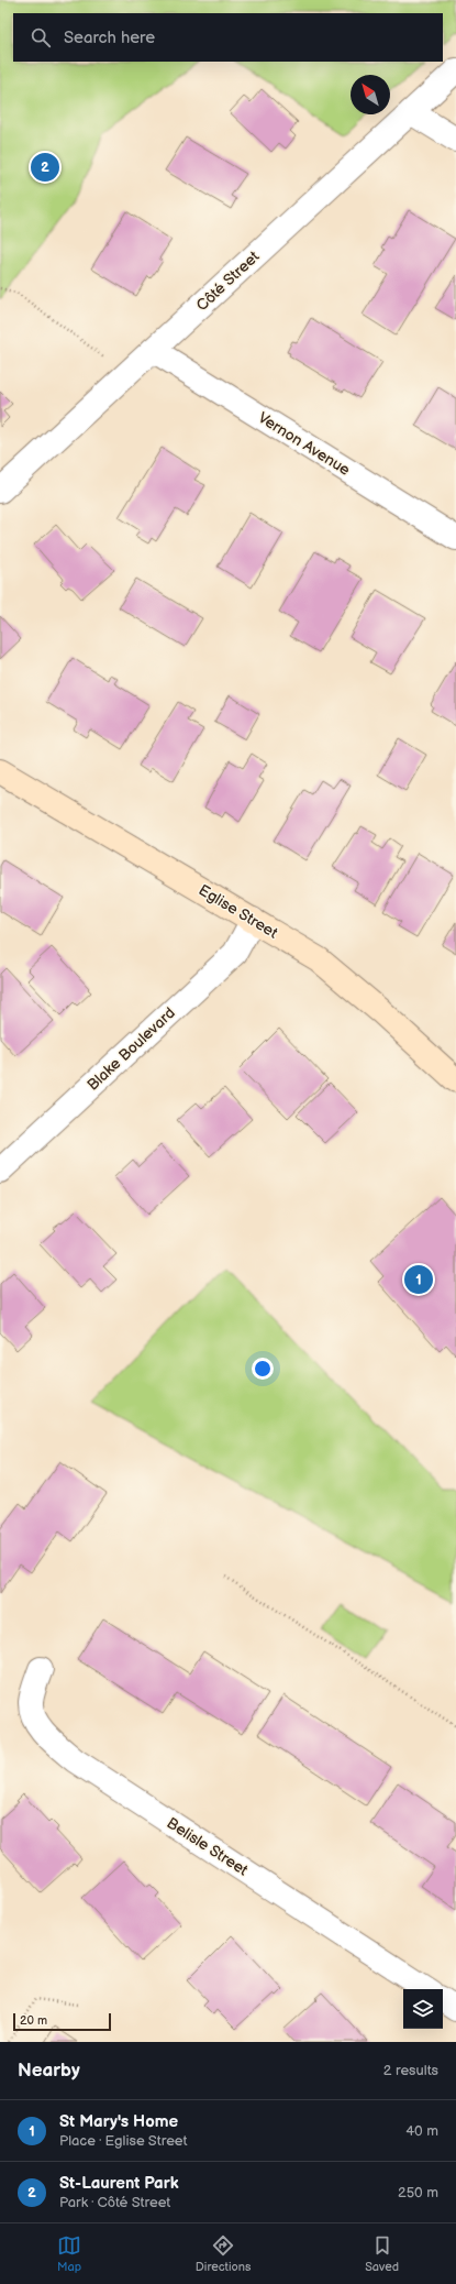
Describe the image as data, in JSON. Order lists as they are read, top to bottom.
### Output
{
  "streets": {
    "street": [
      "Côté Street",
      "Vernon Avenue",
      "Eglise Street",
      "Blake Boulevard",
      "Belisle Street"
    ]
  },
  "crossings": [
    ["Côté Street", "Vernon Avenue"],
    ["Eglise Street", "Blake Boulevard"]
  ],
  "scale_bar": "20 m",
  "north": "top left",
  "page": {
    "search": "Search here",
    "pins": ["2", "1"],
    "scale": "20 m",
    "heading": ["Nearby", "2 results"],
    "list": [
      {
        "mark": "1",
        "name": "St Mary's Home",
        "note": "Place · Eglise Street",
        "value": "40 m"
      },
      {
        "mark": "2",
        "name": "St-Laurent Park",
        "note": "Park · Côté Street",
        "value": "250 m"
      }
    ],
    "nav": ["Map", "Directions", "Saved"]
  }
}
